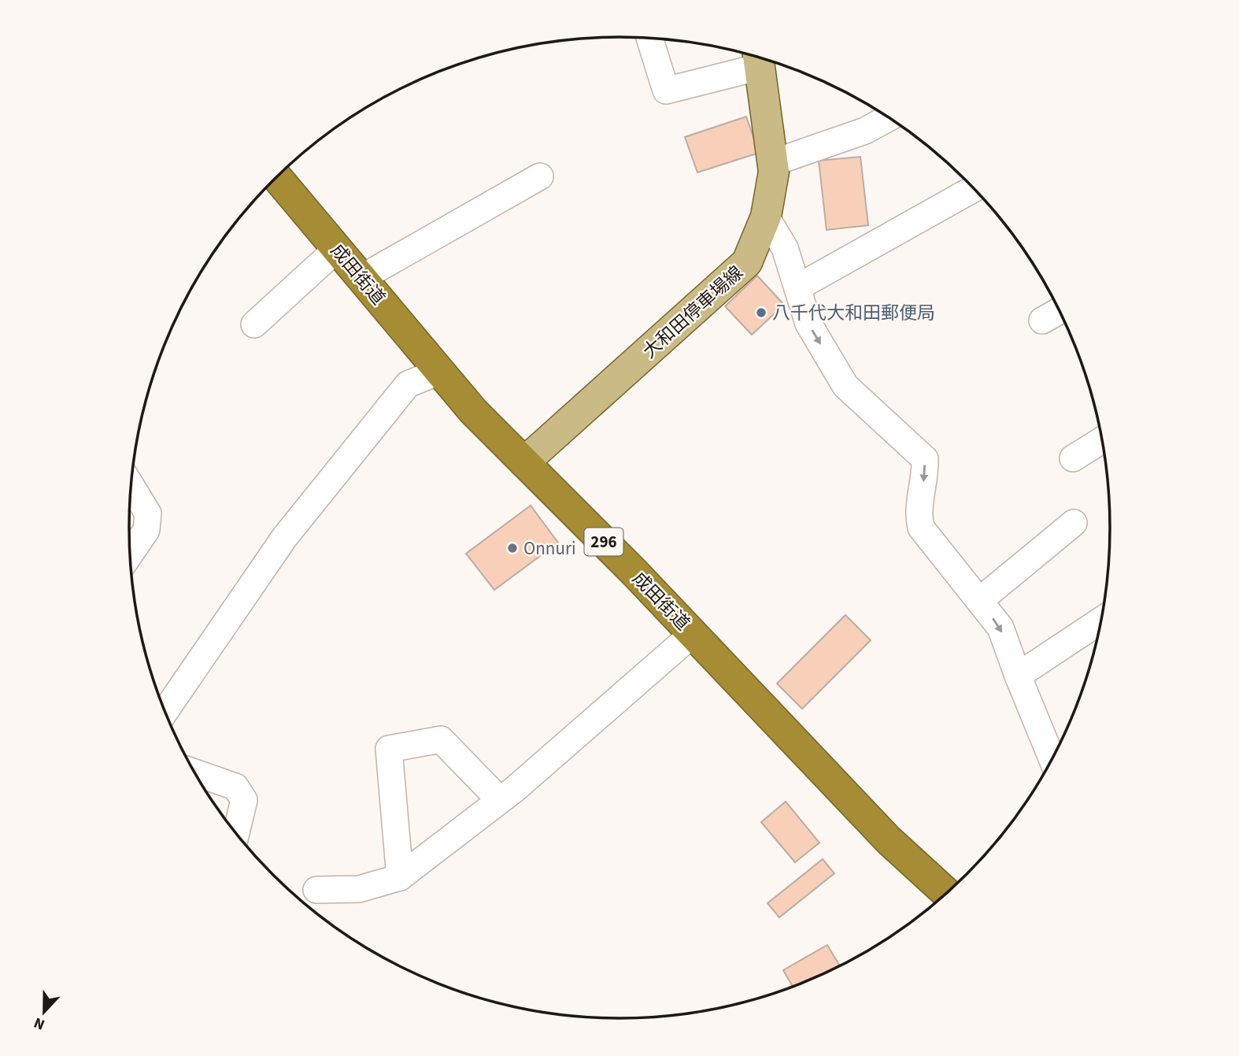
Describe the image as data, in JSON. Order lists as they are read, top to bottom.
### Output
{
  "streets": {
    "highway": ["成田街道", "296"],
    "main road": ["大和田停車場線"]
  },
  "crossings": [
    ["成田街道", "大和田停車場線"]
  ],
  "places": ["八千代大和田郵便局", "Onnuri"],
  "north": "bottom"
}
